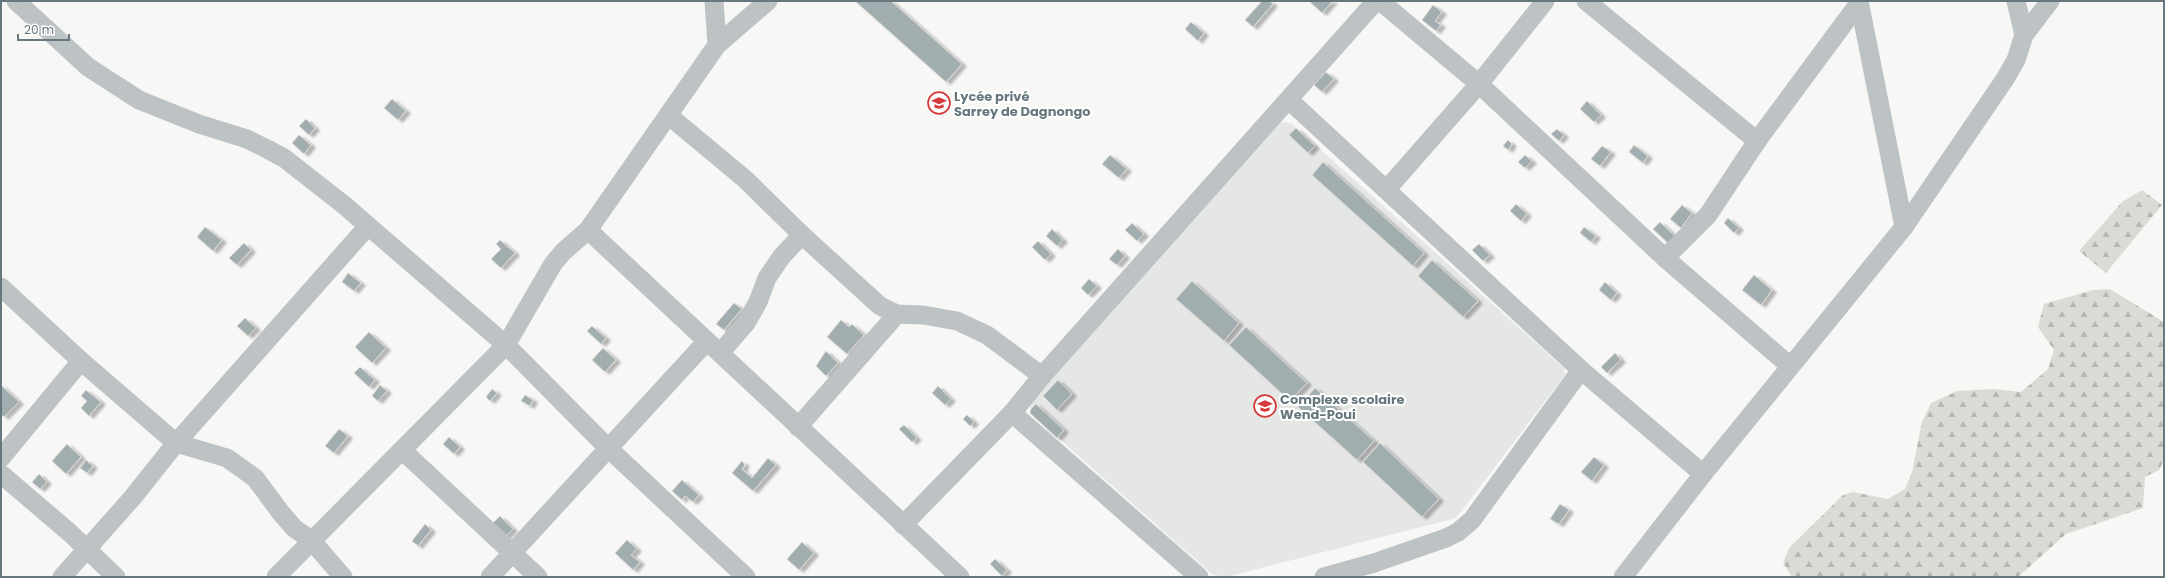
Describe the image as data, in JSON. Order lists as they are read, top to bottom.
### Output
{
  "places": {
    "school or university": ["Lycée privé Sarrey de Dagnongo", "Complexe scolaire Wend-Poui"]
  },
  "scale_bar": "20 m"
}
